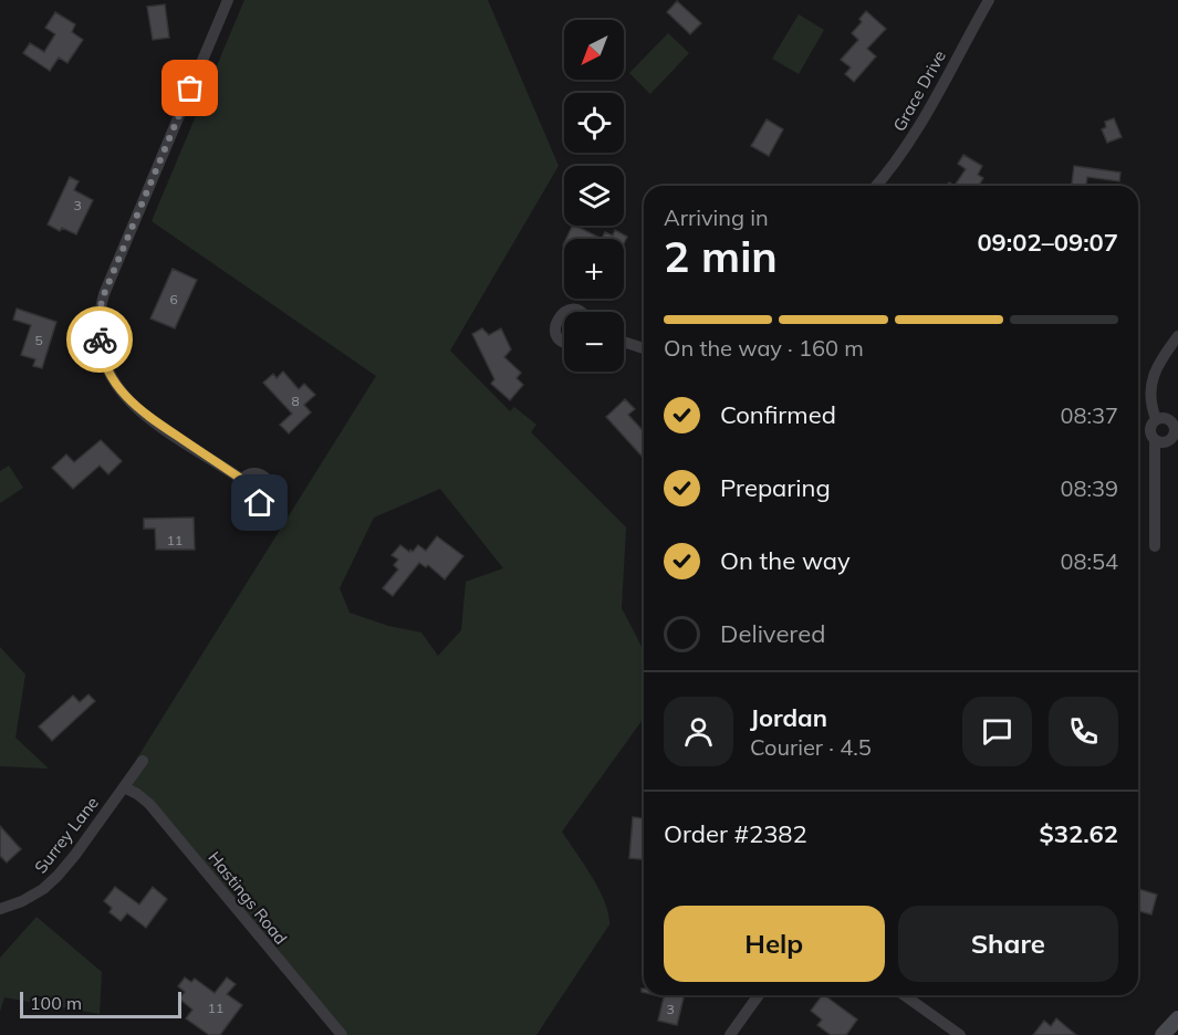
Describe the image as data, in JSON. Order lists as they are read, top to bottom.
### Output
{
  "streets": {
    "street": ["Grace Drive", "Surrey Lane", "Hastings Road"]
  },
  "crossings": [
    ["Surrey Lane", "Hastings Road"]
  ],
  "house_numbers": [
    "3",
    "6",
    "5",
    "8",
    "11",
    "11",
    "3"
  ],
  "scale_bar": "100 m",
  "north": "bottom left",
  "page": {
    "map_buttons": ["+", "−"],
    "heading": ["2 min", "Arriving in", "09:02–09:07"],
    "panel": [
      "Jordan",
      "Courier · 4.5",
      "Order #2382",
      "$32.62"
    ],
    "bar": "On the way · 160 m",
    "list": [
      ["Confirmed", "08:37"],
      ["Preparing", "08:39"],
      ["On the way", "08:54"],
      "Delivered"
    ],
    "buttons": ["Help", "Share"],
    "scale": "100 m"
  }
}
